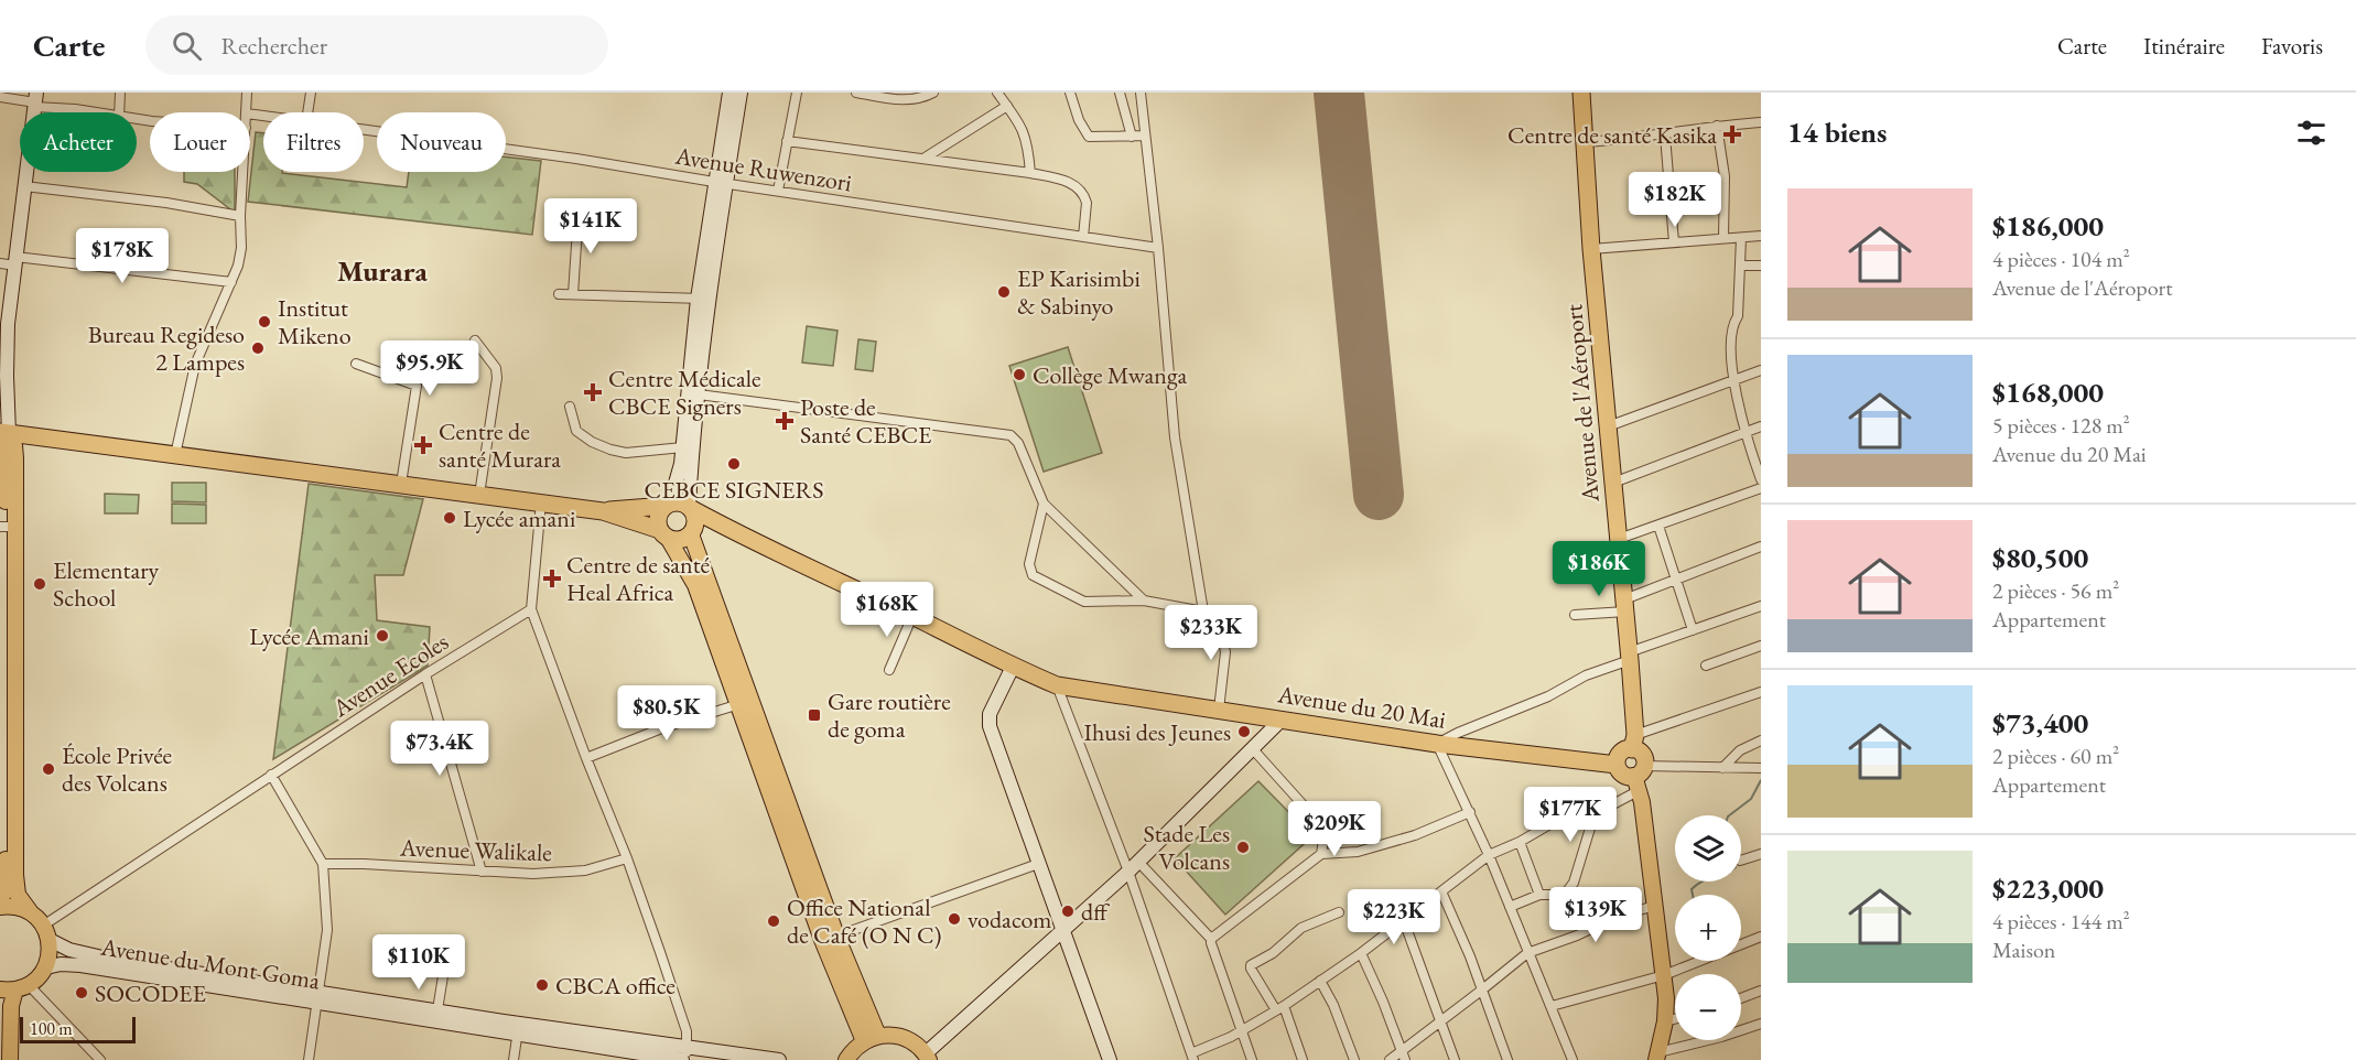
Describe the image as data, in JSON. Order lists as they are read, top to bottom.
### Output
{
  "streets": {
    "highway": ["Avenue de l'Aéroport", "Avenue du 20 Mai"],
    "street": [
      "Avenue Ruwenzori",
      "Avenue Ecoles",
      "Avenue Walikale",
      "Avenue du Mont Goma"
    ]
  },
  "districts": ["Murara"],
  "places": {
    "health": [
      "Centre de santé Kasika",
      "Centre Médicale CBCE Signers",
      "Poste de Santé CEBCE",
      "Centre de santé Murara",
      "Centre de santé Heal Africa"
    ],
    "other": [
      "EP Karisimbi & Sabinyo",
      "Institut Mikeno",
      "Bureau Regideso 2 Lampes",
      "Collège Mwanga",
      "CEBCE SIGNERS",
      "Lycée amani",
      "Elementary School",
      "Lycée Amani",
      "Ihusi des Jeunes",
      "École Privée des Volcans",
      "Stade Les Volcans",
      "dff",
      "vodacom",
      "Office National de Café (O N C)",
      "CBCA office",
      "SOCODEE"
    ],
    "transit": ["Gare routière de goma"]
  },
  "scale_bar": "100 m",
  "page": {
    "header": "Carte",
    "search": "Rechercher",
    "nav": ["Carte", "Itinéraire", "Favoris"],
    "heading": "14 biens",
    "chip": [
      "Acheter",
      "Louer",
      "Filtres",
      "Nouveau"
    ],
    "price": [
      "$182K",
      "$141K",
      "$178K",
      "$95.9K",
      "$186K",
      "$168K",
      "$233K",
      "$80.5K",
      "$73.4K",
      "$177K",
      "$209K",
      "$139K",
      "$223K",
      "$110K"
    ],
    "list": [
      {
        "name": "$186,000",
        "note": "4 pièces · 104 m² · Avenue de l'Aéroport"
      },
      {
        "name": "$168,000",
        "note": "5 pièces · 128 m² · Avenue du 20 Mai"
      },
      {
        "name": "$80,500",
        "note": "2 pièces · 56 m² · Appartement"
      },
      {
        "name": "$73,400",
        "note": "2 pièces · 60 m² · Appartement"
      },
      {
        "name": "$223,000",
        "note": "4 pièces · 144 m² · Maison"
      }
    ],
    "map_buttons": ["+", "−"],
    "scale": "100 m"
  }
}
